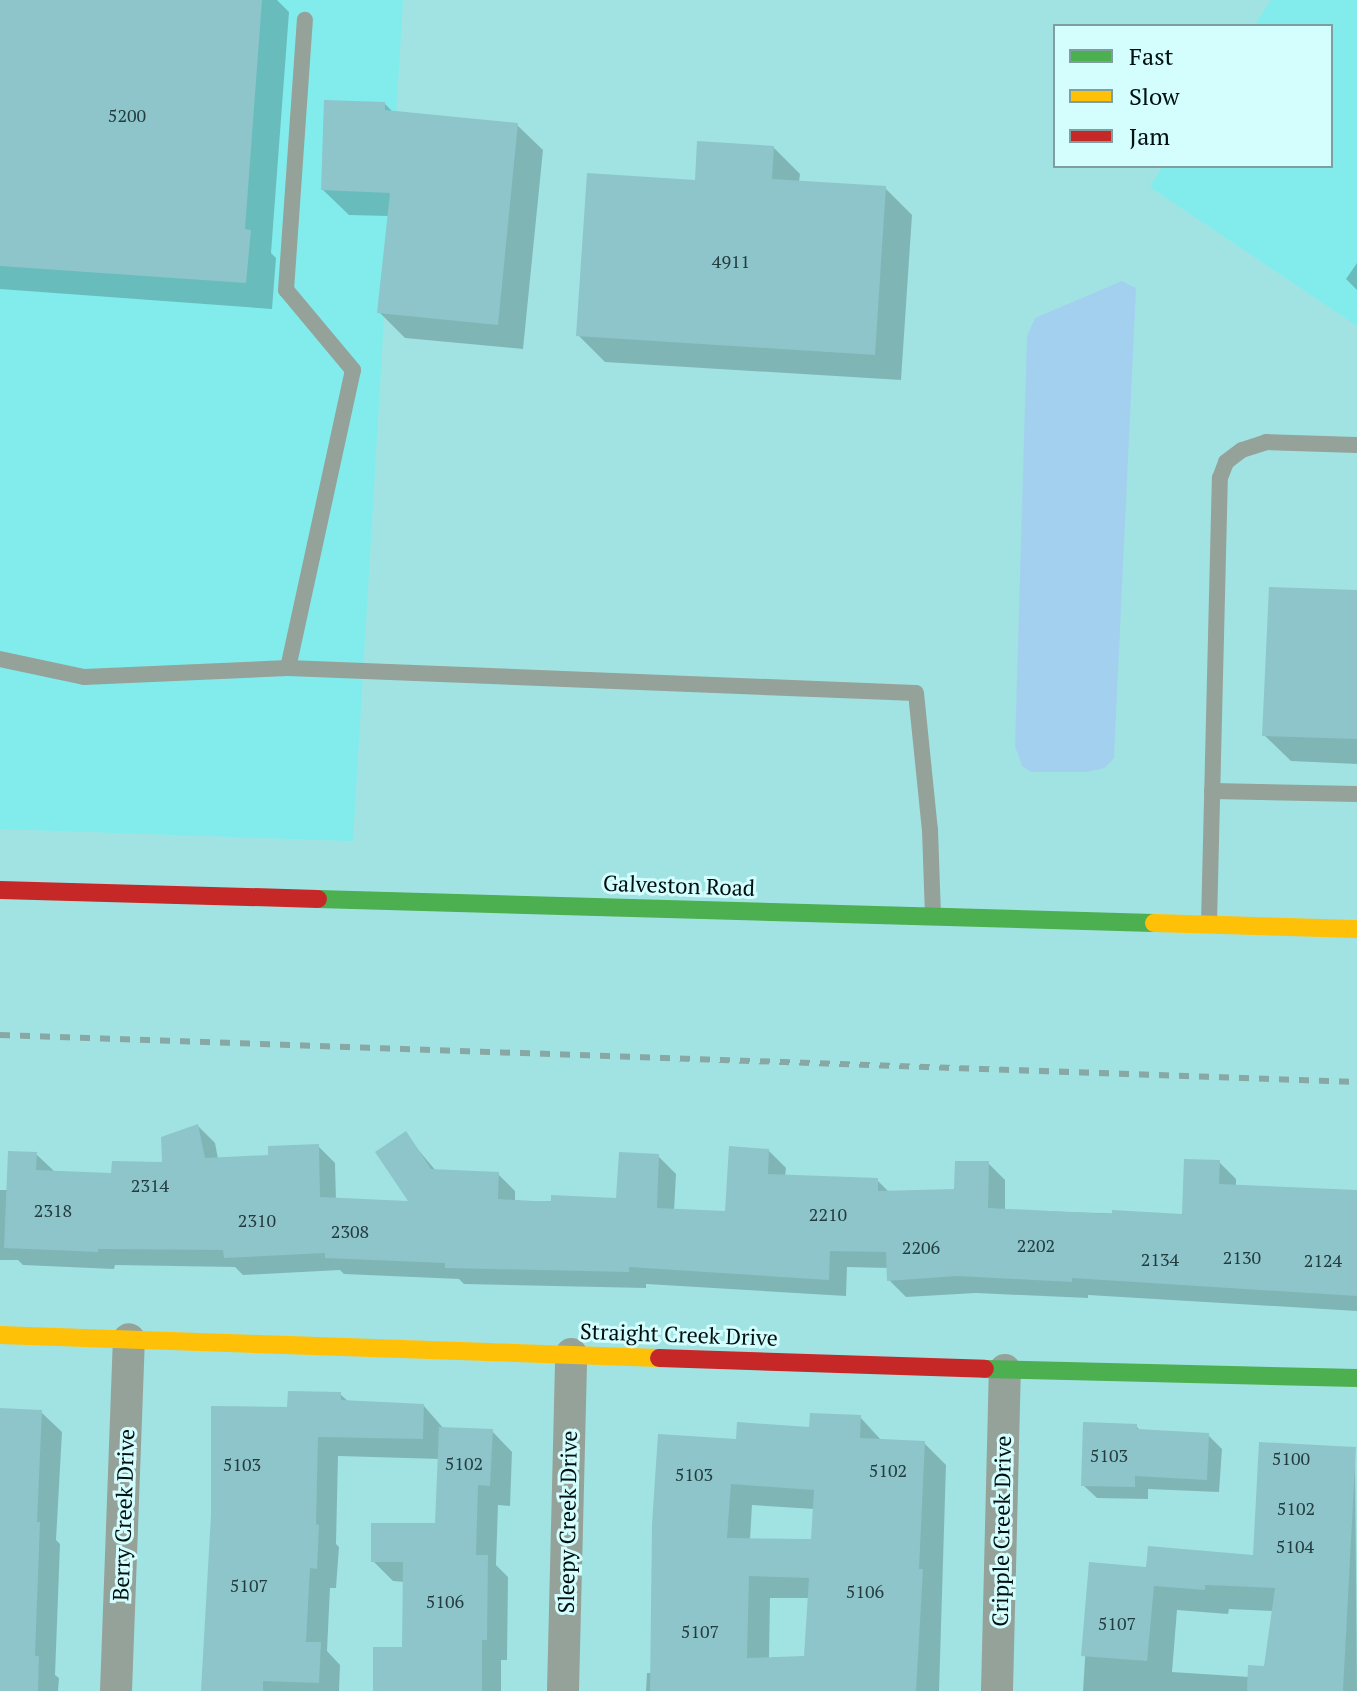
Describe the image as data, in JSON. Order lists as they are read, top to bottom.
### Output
{
  "streets": {
    "street": [
      "Galveston Road",
      "Straight Creek Drive",
      "Berry Creek Drive",
      "Sleepy Creek Drive",
      "Cripple Creek Drive"
    ]
  },
  "crossings": [
    ["Straight Creek Drive", "Berry Creek Drive"],
    ["Straight Creek Drive", "Sleepy Creek Drive"],
    ["Straight Creek Drive", "Cripple Creek Drive"]
  ],
  "house_numbers": [
    "5200",
    "4911",
    "2314",
    "2318",
    "2210",
    "2310",
    "2308",
    "2202",
    "2206",
    "2130",
    "2134",
    "2124",
    "5103",
    "5100",
    "5102",
    "5103",
    "5102",
    "5103",
    "5102",
    "5104",
    "5107",
    "5106",
    "5106",
    "5107",
    "5107"
  ],
  "legend": ["Fast", "Slow", "Jam"]
}
